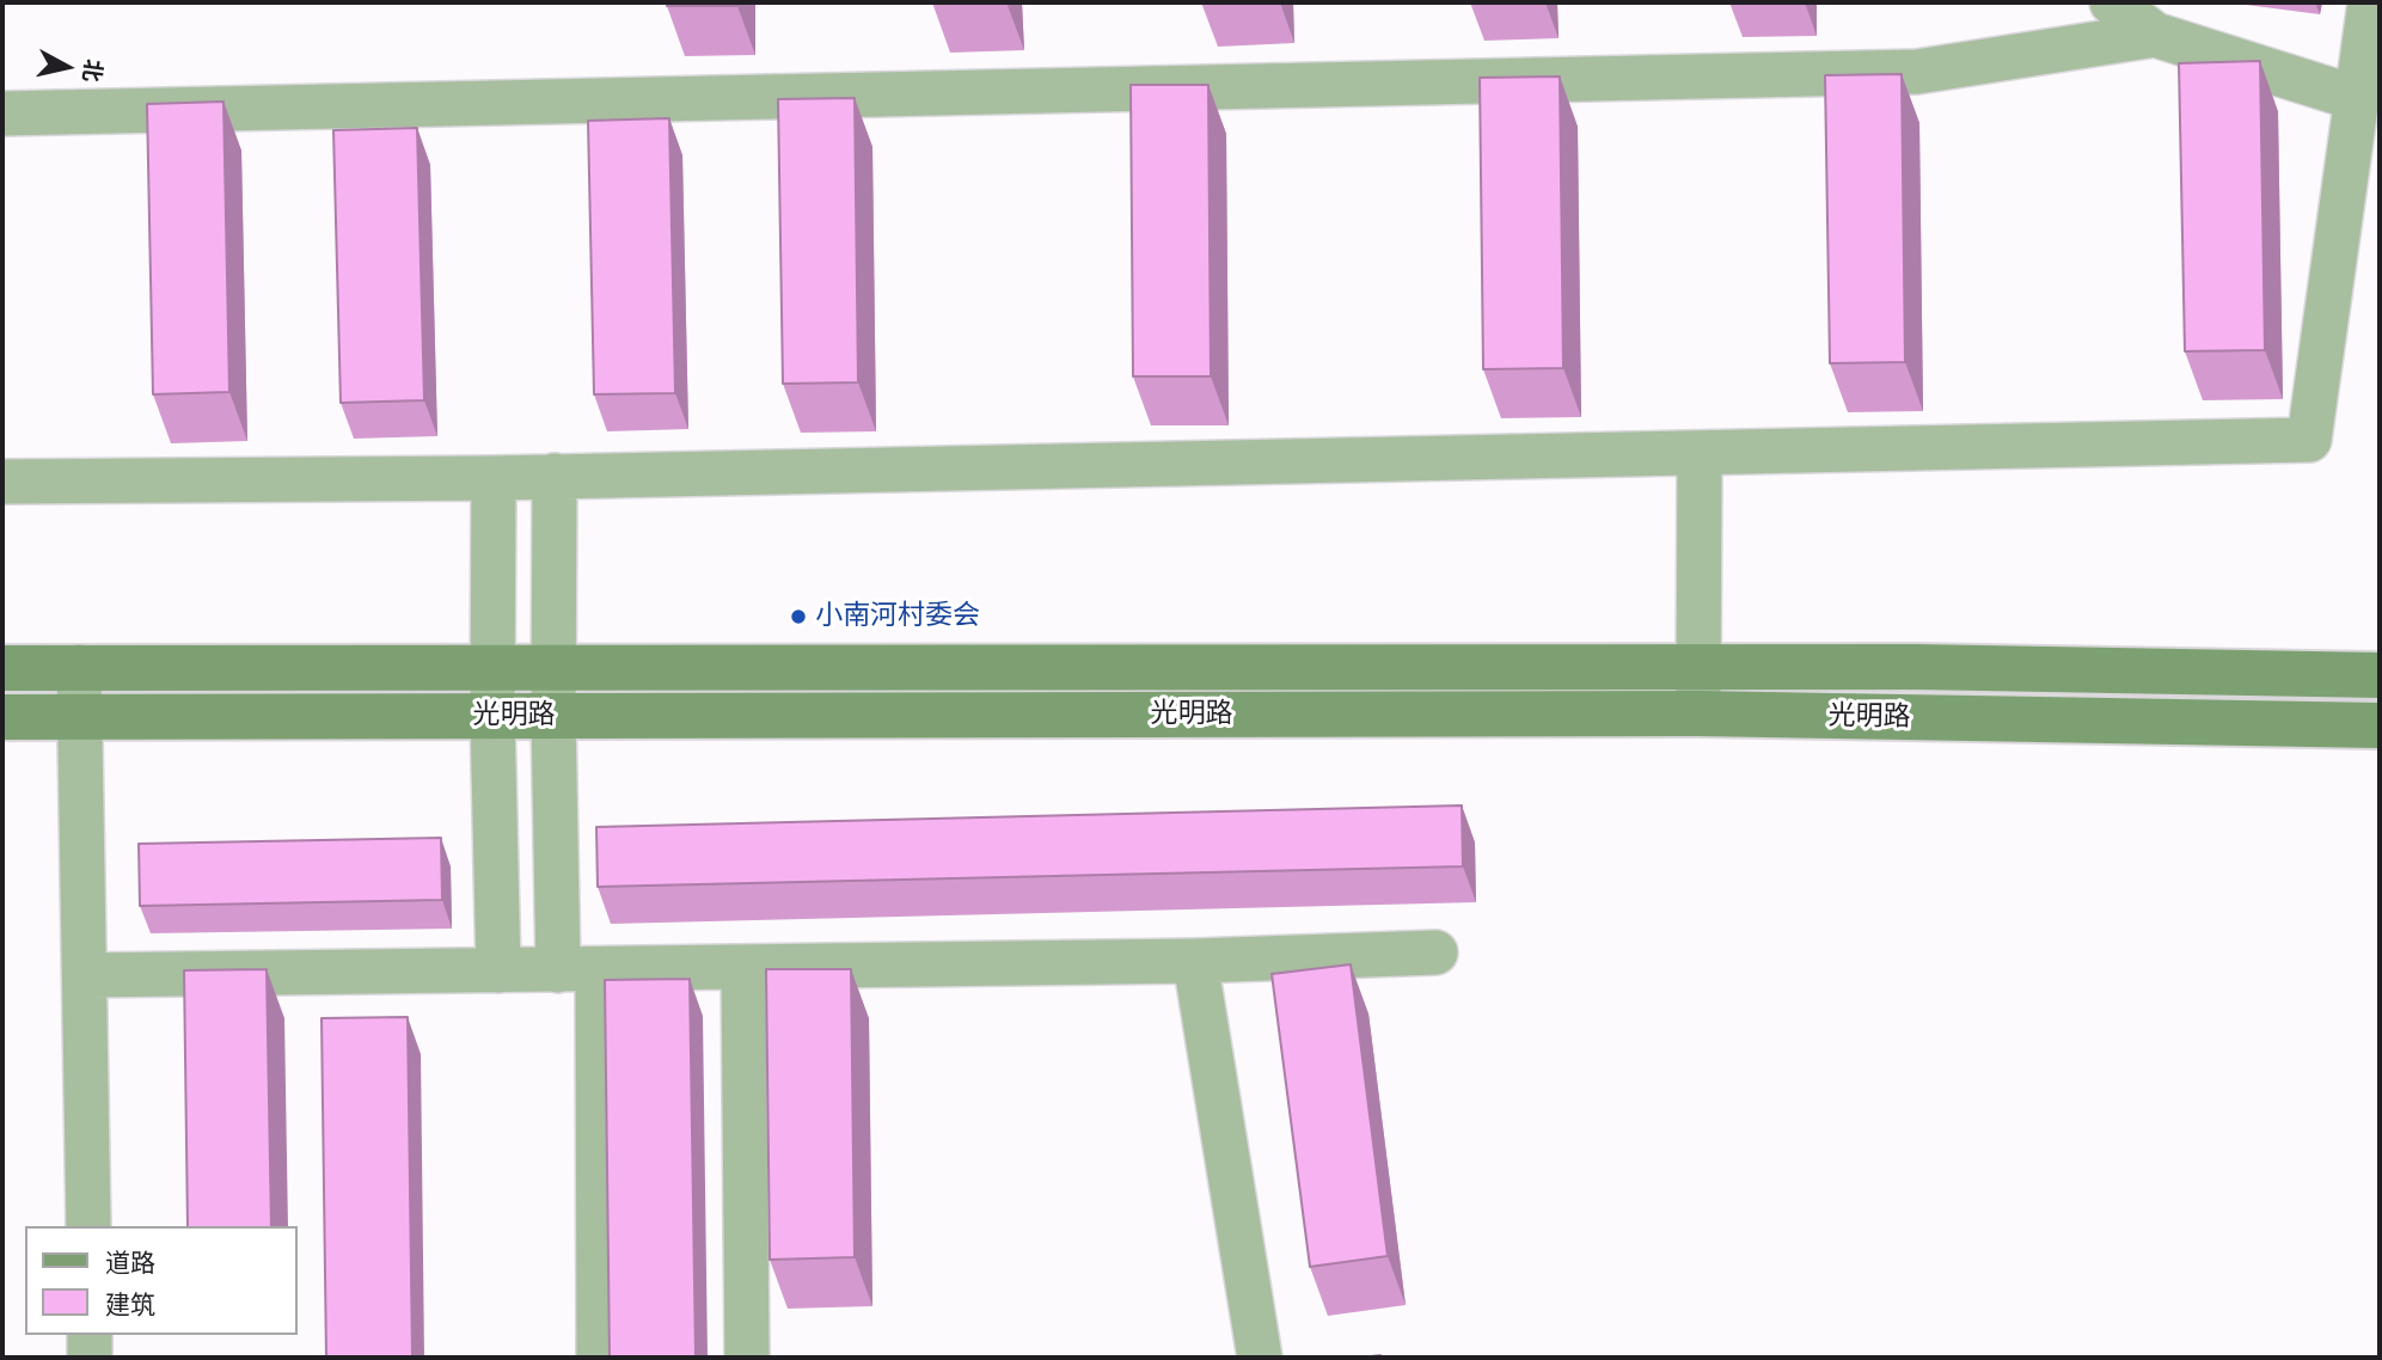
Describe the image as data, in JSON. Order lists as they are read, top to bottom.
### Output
{
  "streets": {
    "street": ["光明路"]
  },
  "places": ["小南河村委会"],
  "legend": ["道路", "建筑"],
  "north": "right"
}
